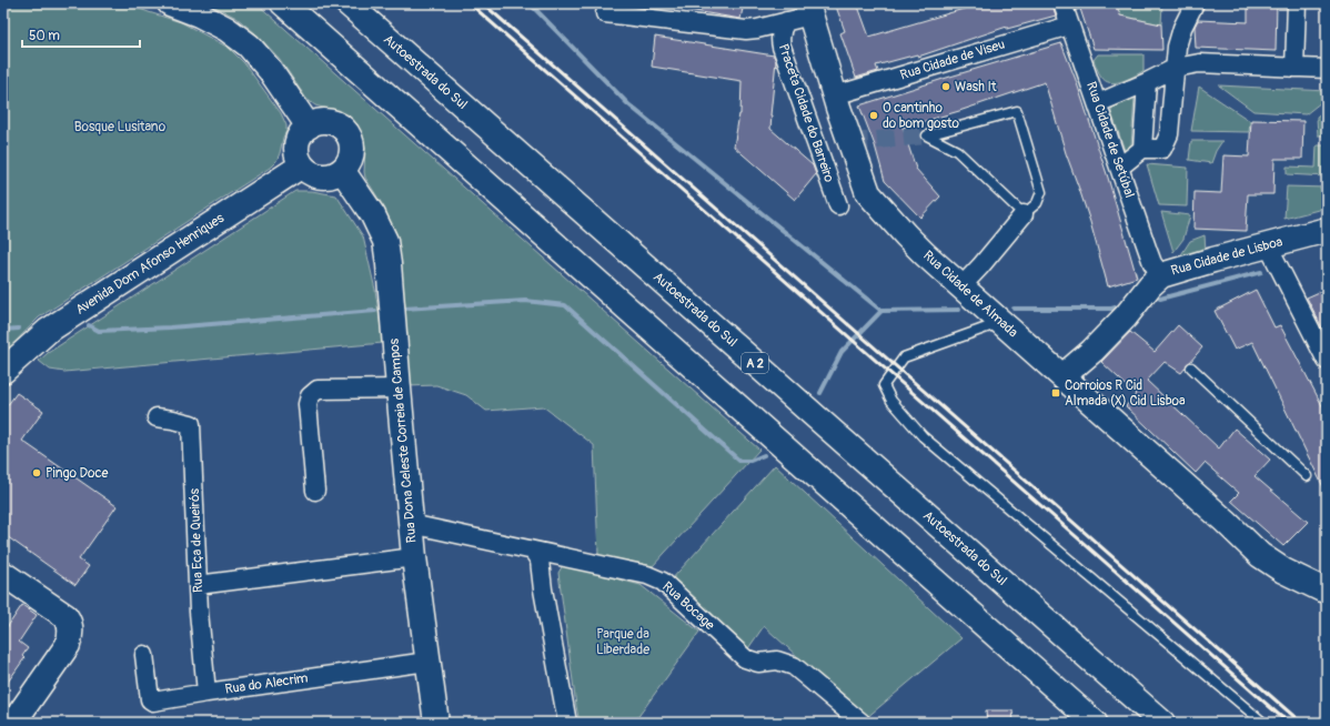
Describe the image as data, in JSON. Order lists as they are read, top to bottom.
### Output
{
  "streets": {
    "main road": [
      "Autoestrada do Sul",
      "Rua Cidade de Lisboa",
      "Avenida Dom Afonso Henriques",
      "Rua Cidade de Almada",
      "A 2",
      "Rua Dona Celeste Correia de Campos"
    ],
    "street": [
      "Rua Cidade de Viseu",
      "Praceta Cidade do Barreiro",
      "Rua Cidade de Setúbal",
      "Rua Eça de Queirós",
      "Rua Bocage",
      "Rua do Alecrim"
    ]
  },
  "crossings": [
    ["Rua Cidade de Viseu", "Rua Cidade de Setúbal"],
    ["Rua Cidade de Viseu", "Rua Cidade de Almada"],
    ["Rua Cidade de Setúbal", "Rua Cidade de Lisboa"],
    ["Avenida Dom Afonso Henriques", "Rua Dona Celeste Correia de Campos"],
    ["Rua Dona Celeste Correia de Campos", "Rua Bocage"],
    ["Rua Dona Celeste Correia de Campos", "Rua do Alecrim"],
    ["Rua Eça de Queirós", "Rua do Alecrim"]
  ],
  "parks": ["Bosque Lusitano", "Parque da Liberdade"],
  "places": {
    "other": ["Wash It", "O cantinho do bom gosto", "Pingo Doce"],
    "transit": ["Corroios R Cid Almada (X) Cid Lisboa"]
  },
  "scale_bar": "50 m"
}
